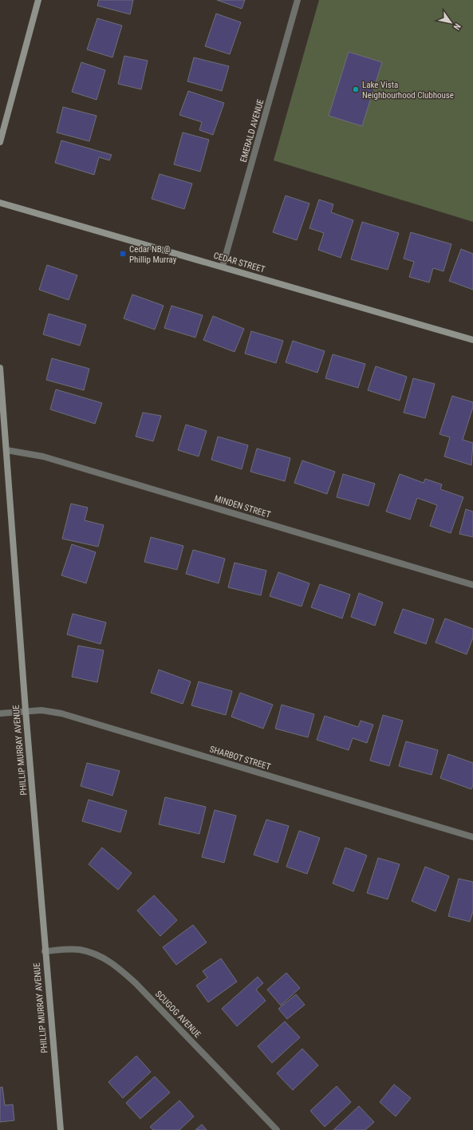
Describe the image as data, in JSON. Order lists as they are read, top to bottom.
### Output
{
  "streets": {
    "street": [
      "EMERALD AVENUE",
      "CEDAR STREET",
      "MINDEN STREET",
      "PHILLIP MURRAY AVENUE",
      "SHARBOT STREET",
      "SCUGOG AVENUE"
    ]
  },
  "crossings": [
    ["EMERALD AVENUE", "CEDAR STREET"],
    ["MINDEN STREET", "PHILLIP MURRAY AVENUE"],
    ["PHILLIP MURRAY AVENUE", "SHARBOT STREET"],
    ["PHILLIP MURRAY AVENUE", "SCUGOG AVENUE"]
  ],
  "places": {
    "other": ["Lake Vista Neighbourhood Clubhouse"],
    "transit": ["Cedar NB @ Phillip Murray"]
  },
  "north": "bottom right"
}
